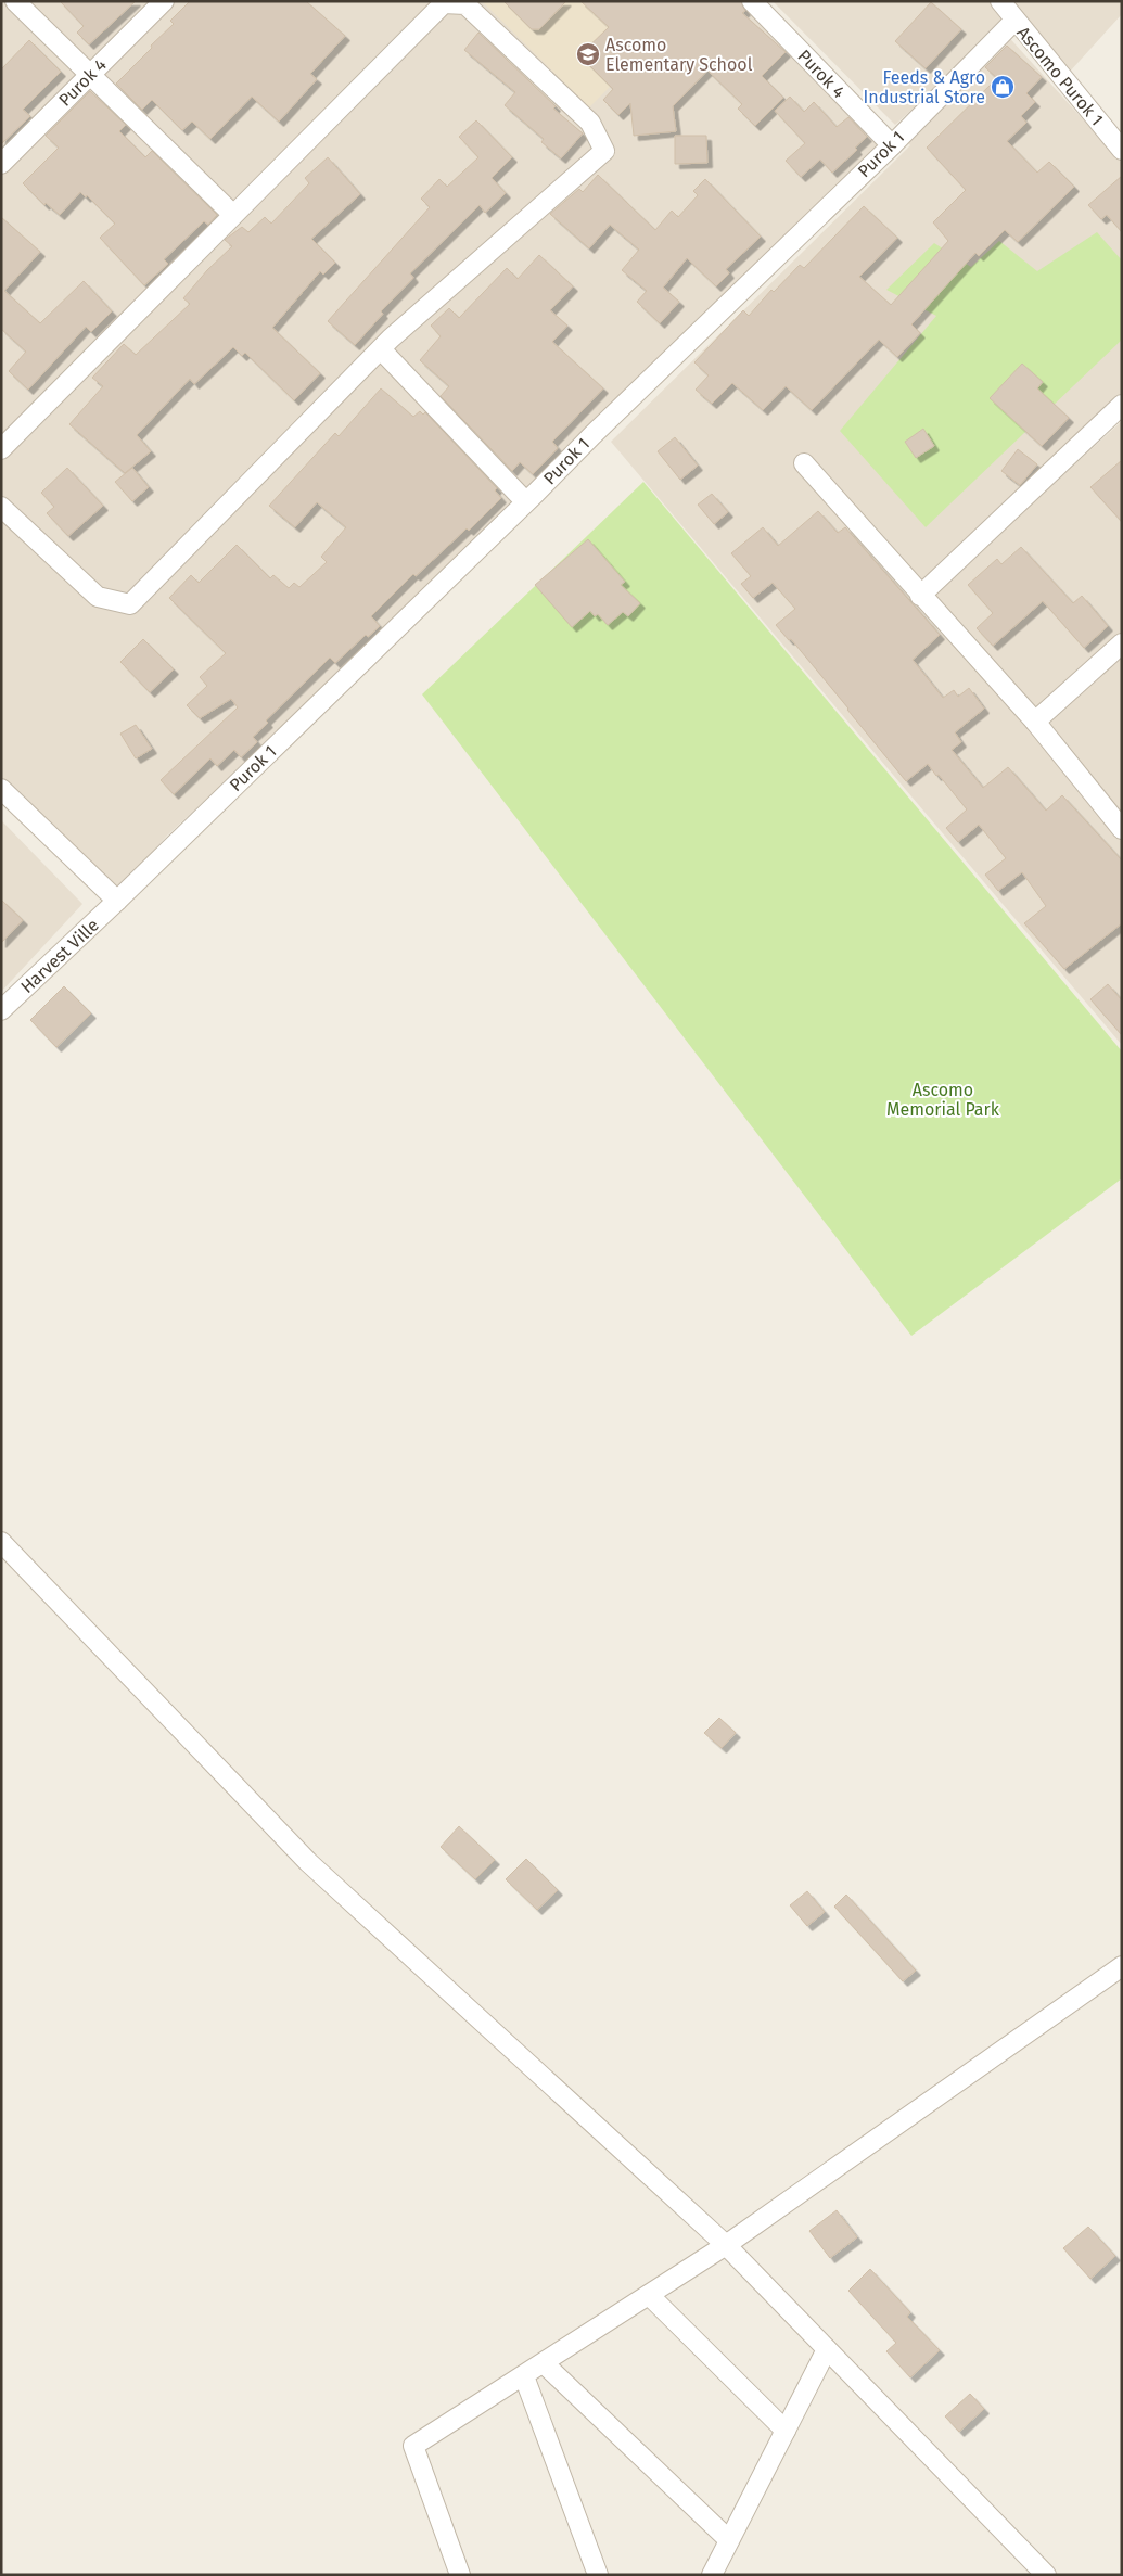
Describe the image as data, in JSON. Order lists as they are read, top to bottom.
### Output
{
  "streets": {
    "street": [
      "Purok 4",
      "Ascomo Purok 1",
      "Purok 1",
      "Harvest Ville"
    ]
  },
  "crossings": [
    ["Purok 4", "Purok 1"],
    ["Ascomo Purok 1", "Purok 1"],
    ["Purok 1", "Harvest Ville"]
  ],
  "parks": ["Ascomo Memorial Park"],
  "places": {
    "school or university": ["Ascomo Elementary School"],
    "shop": ["Feeds & Agro Industrial Store"]
  }
}
